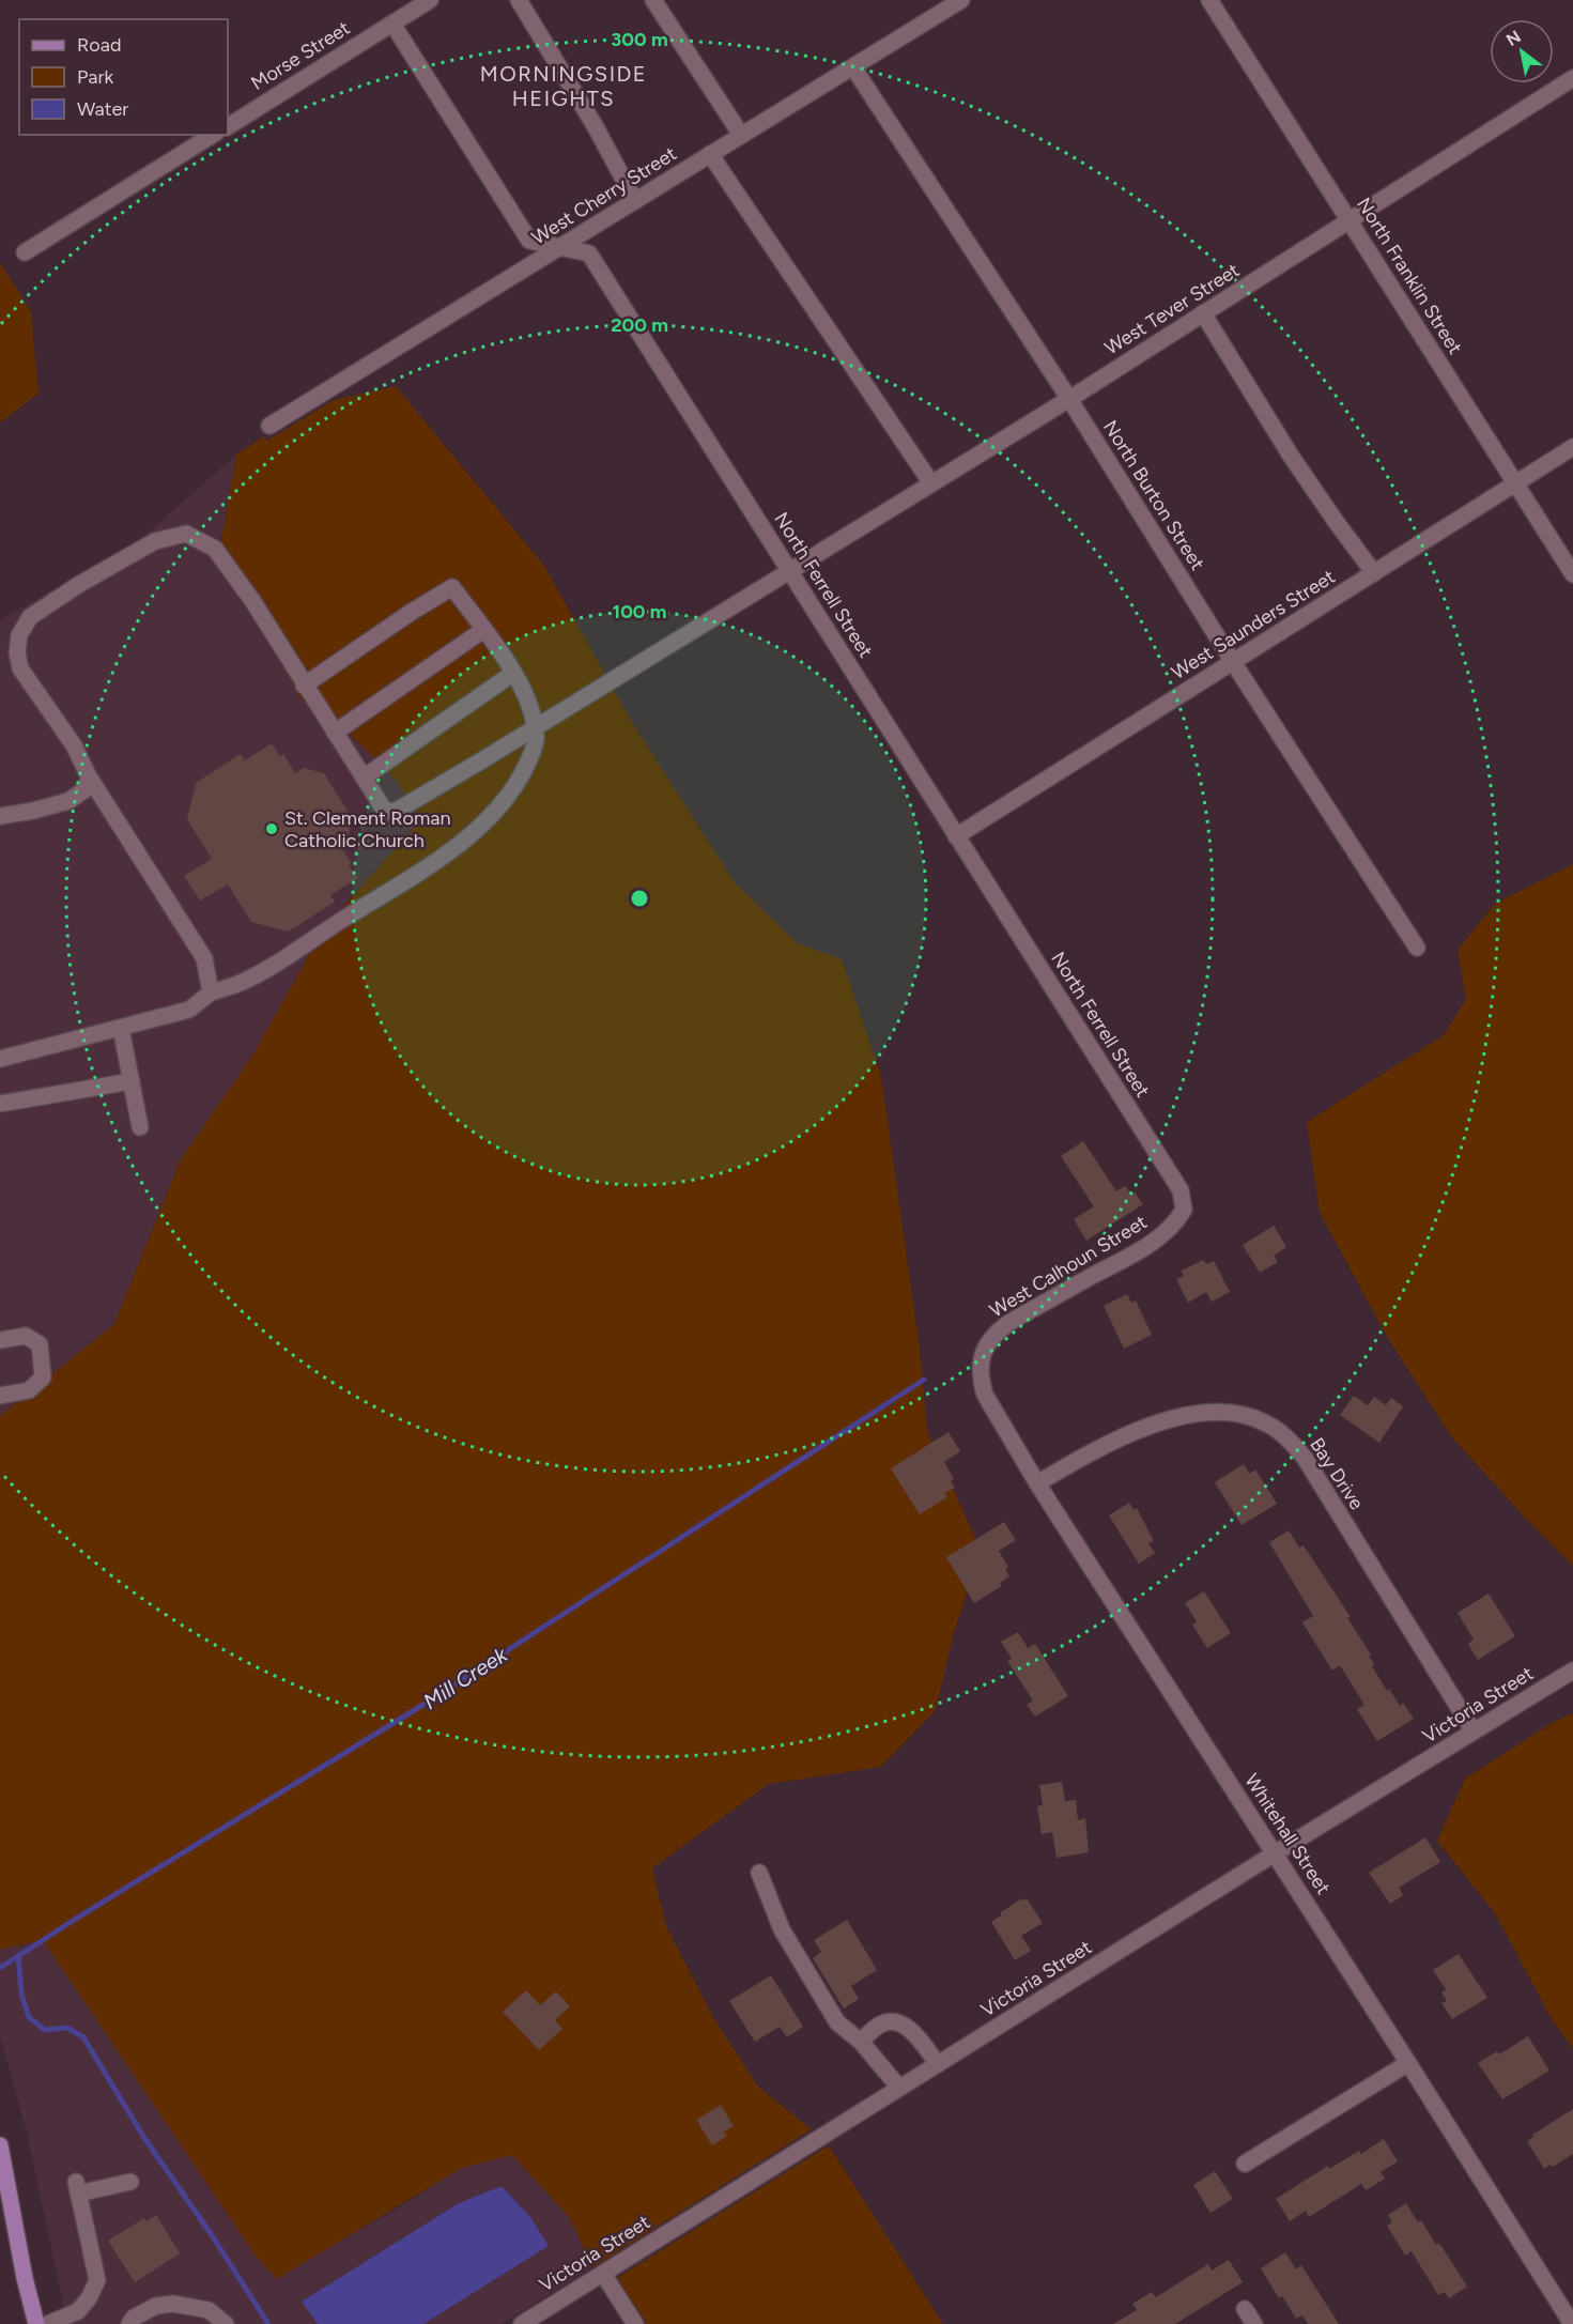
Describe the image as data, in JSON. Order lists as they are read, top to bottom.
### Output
{
  "streets": {
    "street": [
      "Morse Street",
      "West Cherry Street",
      "North Franklin Street",
      "West Tever Street",
      "North Burton Street",
      "North Ferrell Street",
      "West Saunders Street",
      "West Calhoun Street",
      "Bay Drive",
      "Victoria Street",
      "Whitehall Street"
    ]
  },
  "crossings": [
    ["Morse Street", "North Ferrell Street"],
    ["West Cherry Street", "North Burton Street"],
    ["West Cherry Street", "North Ferrell Street"],
    ["North Franklin Street", "West Tever Street"],
    ["North Franklin Street", "West Saunders Street"],
    ["West Tever Street", "North Burton Street"],
    ["West Tever Street", "North Ferrell Street"],
    ["North Burton Street", "West Saunders Street"],
    ["North Ferrell Street", "West Saunders Street"],
    ["North Ferrell Street", "West Calhoun Street"],
    ["West Calhoun Street", "Whitehall Street"],
    ["Bay Drive", "Victoria Street"],
    ["Bay Drive", "Whitehall Street"],
    ["Victoria Street", "Whitehall Street"]
  ],
  "districts": ["MORNINGSIDE HEIGHTS"],
  "water": ["Mill Creek"],
  "places": ["St. Clement Roman Catholic Church"],
  "legend": ["Road", "Park", "Water"],
  "north": "top left",
  "rings": ["300 m", "200 m", "100 m"]
}
